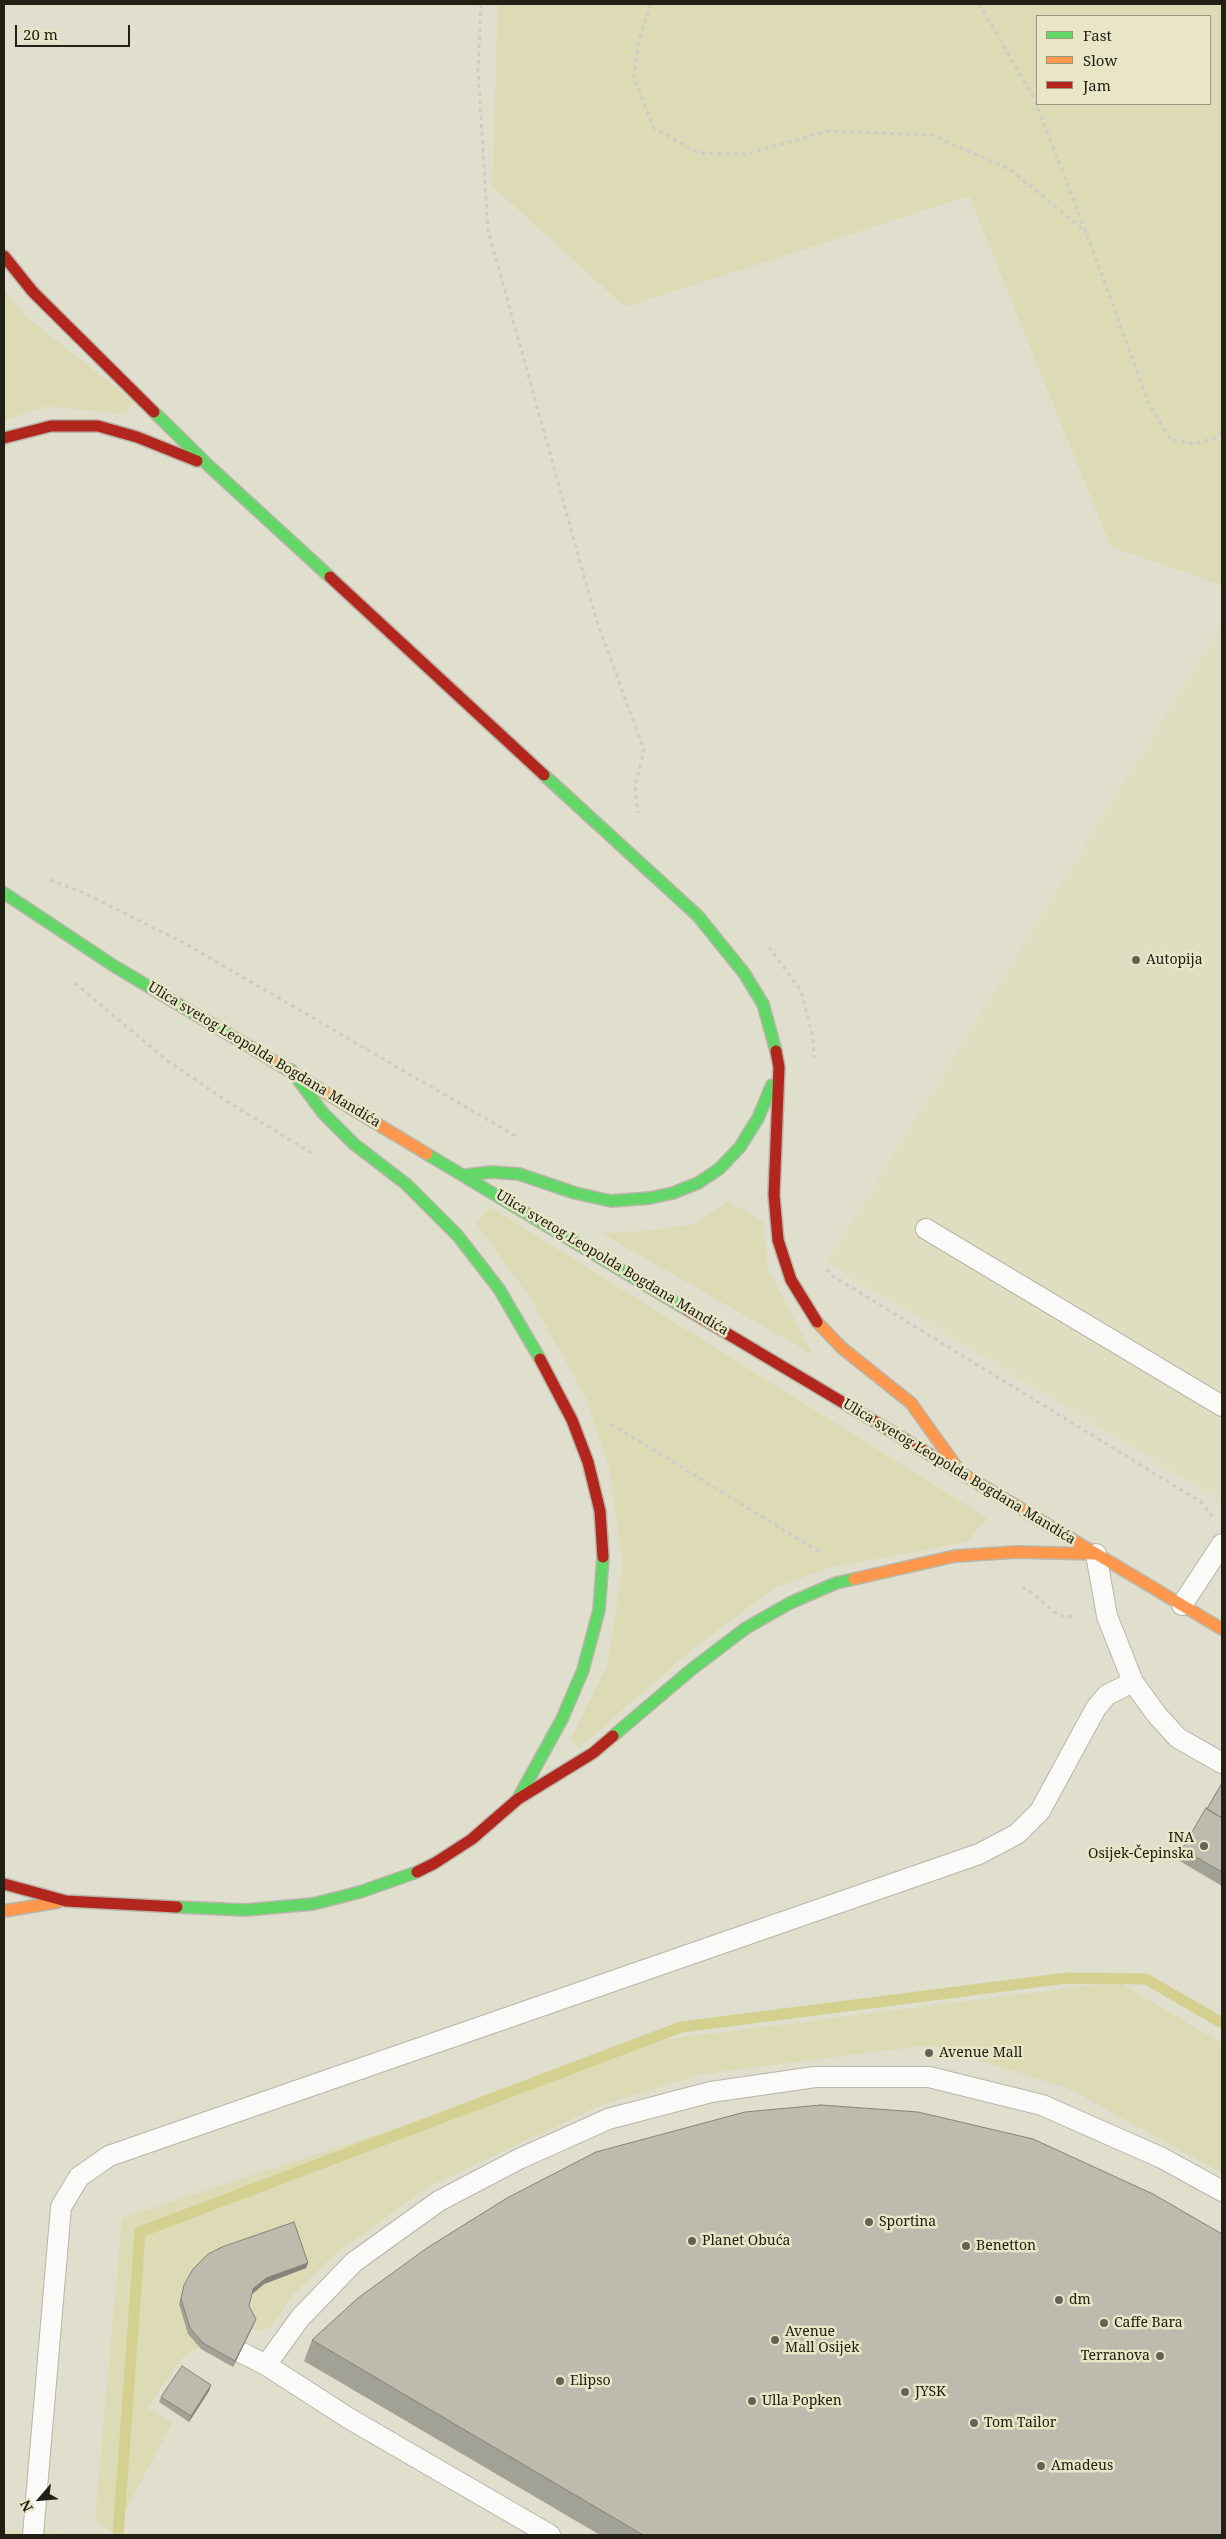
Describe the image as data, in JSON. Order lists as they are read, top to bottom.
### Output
{
  "streets": {
    "main road": ["Ulica svetog Leopolda Bogdana Mandića"]
  },
  "places": [
    "Autopija",
    "INA Osijek-Čepinska",
    "Avenue Mall",
    "Sportina",
    "Planet Obuća",
    "Benetton",
    "dm",
    "Caffe Bara",
    "Avenue Mall Osijek",
    "Terranova",
    "Elipso",
    "JYSK",
    "Ulla Popken",
    "Tom Tailor",
    "Amadeus"
  ],
  "legend": ["Fast", "Slow", "Jam"],
  "scale_bar": "20 m",
  "north": "bottom left"
}
